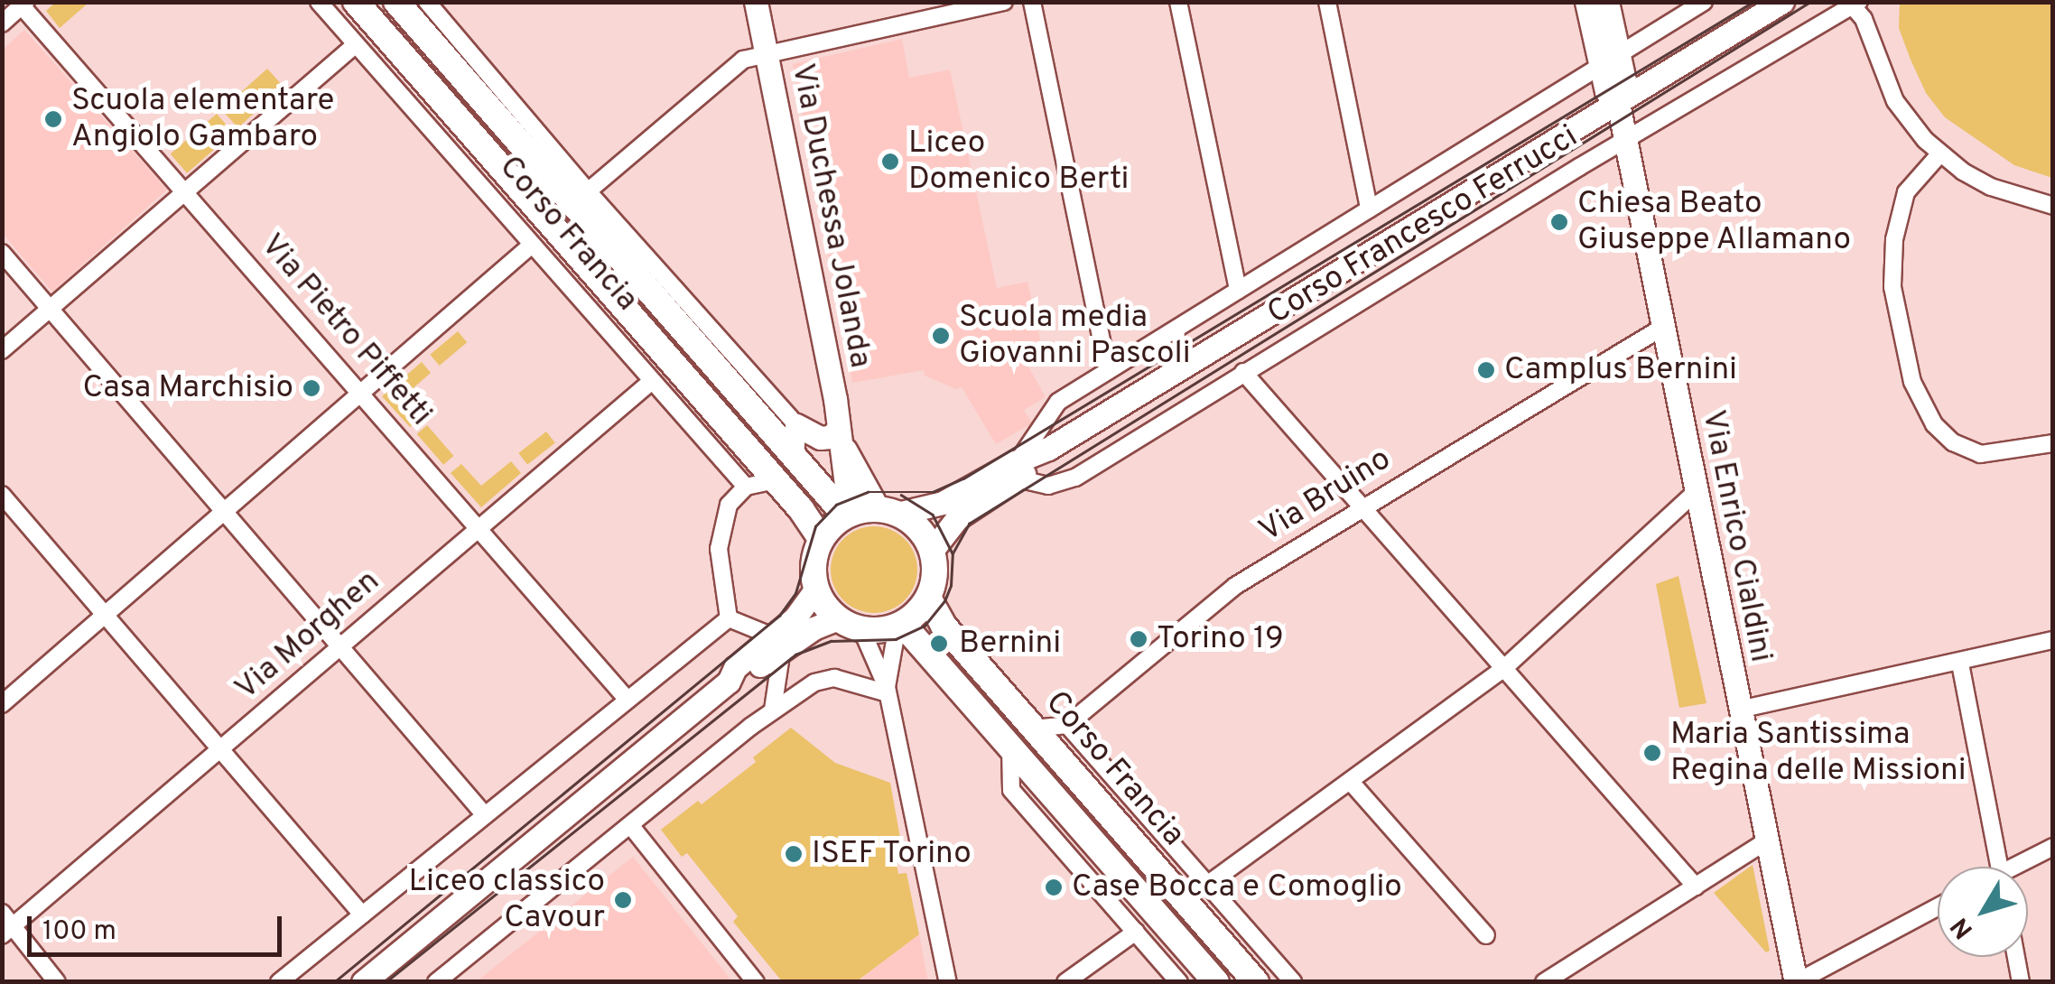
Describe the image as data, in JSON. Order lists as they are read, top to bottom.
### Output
{
  "streets": {
    "main road": [
      "Via Duchessa Jolanda",
      "Corso Francesco Ferrucci",
      "Corso Francia",
      "Via Enrico Cialdini"
    ],
    "street": ["Via Pietro Piffetti", "Via Bruino", "Via Morghen"]
  },
  "crossings": [
    ["Via Duchessa Jolanda", "Corso Francia"],
    ["Corso Francesco Ferrucci", "Via Enrico Cialdini"],
    ["Corso Francia", "Via Bruino"],
    ["Corso Francia", "Via Morghen"],
    ["Via Pietro Piffetti", "Via Morghen"],
    ["Via Bruino", "Via Enrico Cialdini"]
  ],
  "places": [
    "Scuola elementare Angiolo Gambaro",
    "Liceo Domenico Berti",
    "Chiesa Beato Giuseppe Allamano",
    "Scuola media Giovanni Pascoli",
    "Camplus Bernini",
    "Casa Marchisio",
    "Torino 19",
    "Bernini",
    "Maria Santissima Regina delle Missioni",
    "ISEF Torino",
    "Case Bocca e Comoglio",
    "Liceo classico Cavour"
  ],
  "scale_bar": "100 m",
  "north": "bottom left"
}
